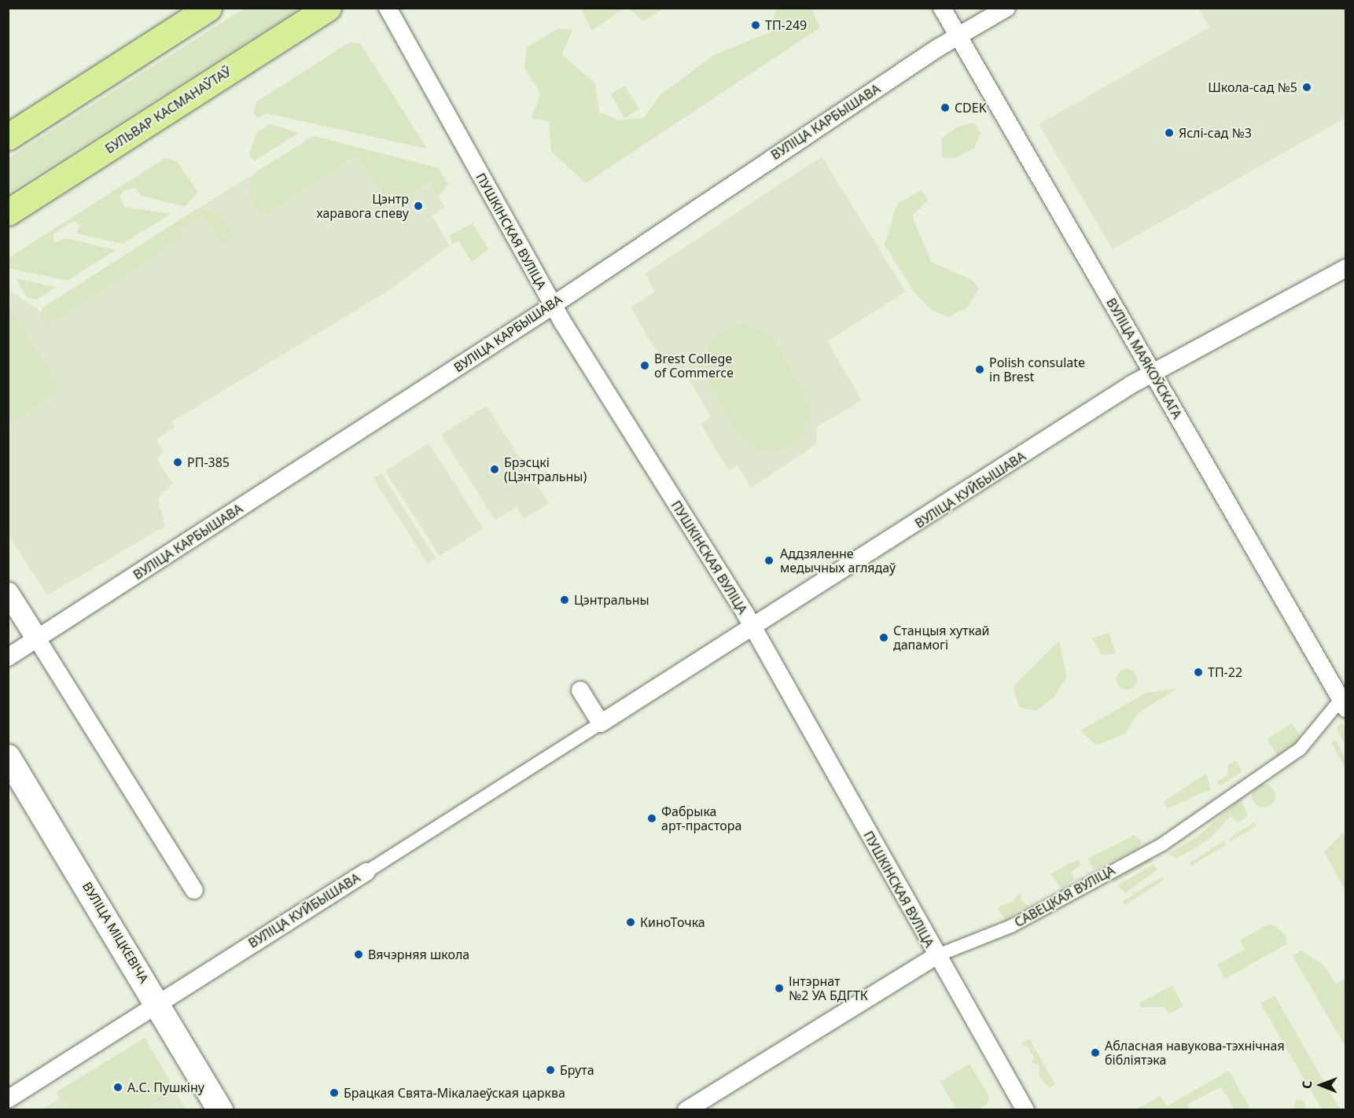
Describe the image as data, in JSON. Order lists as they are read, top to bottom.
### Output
{
  "streets": {
    "main road": ["БУЛЬВАР КАСМАНАЎТАЎ", "ВУЛІЦА МІЦКЕВІЧА"],
    "street": [
      "ВУЛІЦА КАРБЫШАВА",
      "ПУШКІНСКАЯ ВУЛІЦА",
      "ВУЛІЦА МАЯКОЎСКАГА",
      "ВУЛІЦА КУЙБЫШАВА",
      "САВЕЦКАЯ ВУЛІЦА"
    ]
  },
  "crossings": [
    ["ВУЛІЦА КАРБЫШАВА", "ПУШКІНСКАЯ ВУЛІЦА"],
    ["ВУЛІЦА КАРБЫШАВА", "ВУЛІЦА МАЯКОЎСКАГА"],
    ["ПУШКІНСКАЯ ВУЛІЦА", "ВУЛІЦА КУЙБЫШАВА"],
    ["ПУШКІНСКАЯ ВУЛІЦА", "САВЕЦКАЯ ВУЛІЦА"],
    ["ВУЛІЦА МАЯКОЎСКАГА", "ВУЛІЦА КУЙБЫШАВА"],
    ["ВУЛІЦА МАЯКОЎСКАГА", "САВЕЦКАЯ ВУЛІЦА"],
    ["ВУЛІЦА КУЙБЫШАВА", "ВУЛІЦА МІЦКЕВІЧА"]
  ],
  "places": [
    "ТП-249",
    "Школа-сад №5",
    "CDEK",
    "Яслі-сад №3",
    "Цэнтр харавога спеву",
    "Brest College of Commerce",
    "Polish consulate in Brest",
    "РП-385",
    "Брэсцкі (Цэнтральны)",
    "Аддзяленне медычных аглядаў",
    "Цэнтральны",
    "Станцыя хуткай дапамогі",
    "ТП-22",
    "Фабрыка арт-прастора",
    "КиноТочка",
    "Вячэрняя школа",
    "Інтэрнат №2 УА БДГТК",
    "Абласная навукова-тэхнічная бібліятэка",
    "Брута",
    "А.С. Пушкіну",
    "Брацкая Свята-Мікалаеўская царква"
  ],
  "north": "left"
}
